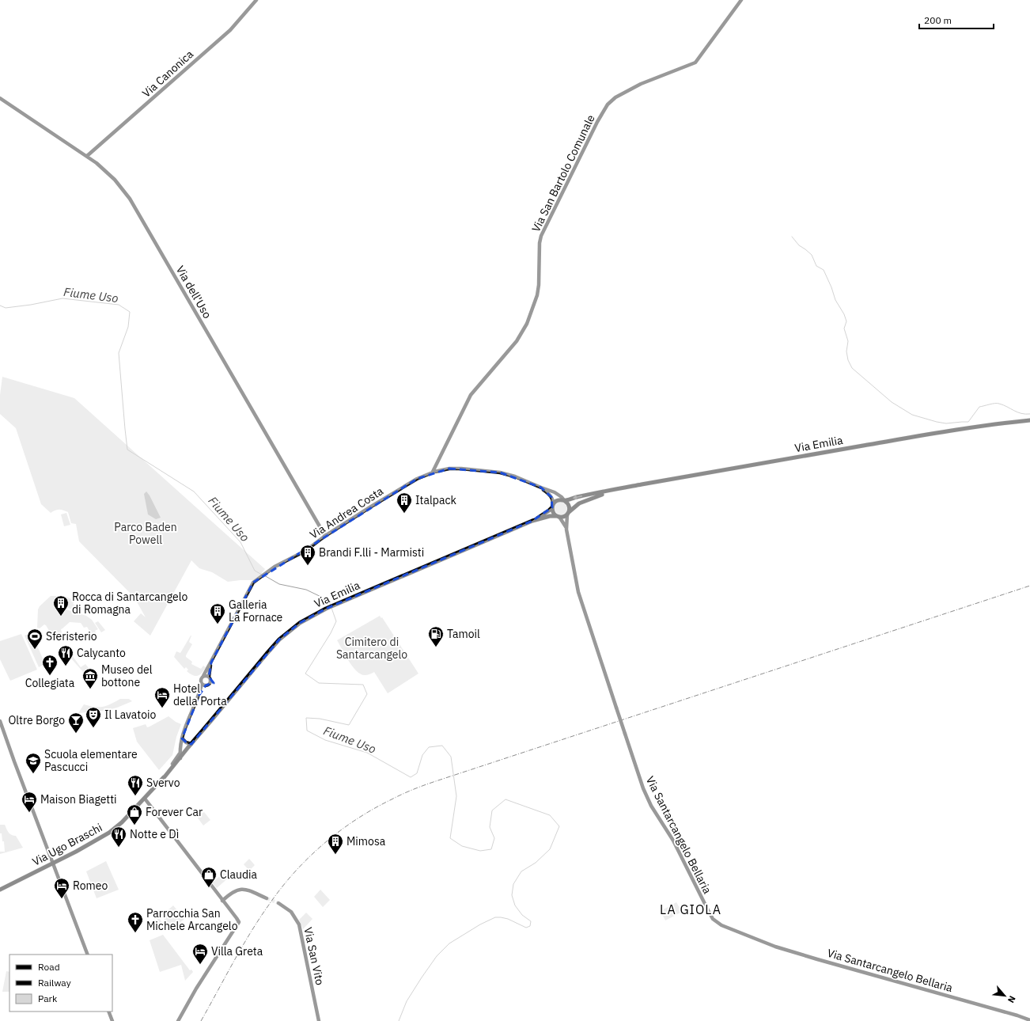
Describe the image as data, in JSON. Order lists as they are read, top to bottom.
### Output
{
  "streets": {
    "main road": ["Via Emilia", "Via Ugo Braschi"],
    "street": [
      "Via Canonica",
      "Via San Bartolo Comunale",
      "Via dell'Uso",
      "Via Andrea Costa",
      "Via Santarcangelo Bellaria",
      "Via San Vito"
    ]
  },
  "crossings": [
    ["Via Canonica", "Via dell'Uso"],
    ["Via San Bartolo Comunale", "Via Andrea Costa"],
    ["Via dell'Uso", "Via Andrea Costa"],
    ["Via Emilia", "Via Andrea Costa"],
    ["Via Emilia", "Via Santarcangelo Bellaria"],
    ["Via Emilia", "Via Ugo Braschi"],
    ["Via Andrea Costa", "Via Santarcangelo Bellaria"]
  ],
  "districts": ["LA GIOLA"],
  "water": ["Fiume Uso"],
  "parks": ["Parco Baden Powell", "Cimitero di Santarcangelo"],
  "places": {
    "building": [
      "Italpack",
      "Brandi F.lli - Marmisti",
      "Rocca di Santarcangelo di Romagna",
      "Galleria La Fornace",
      "Mimosa"
    ],
    "fuel station": ["Tamoil"],
    "sports": ["Sferisterio"],
    "restaurant": ["Calycanto", "Svervo", "Notte e Dì"],
    "church": ["Collegiata", "Parrocchia San Michele Arcangelo"],
    "museum": ["Museo del bottone"],
    "hotel": [
      "Hotel della Porta",
      "Maison Biagetti",
      "Romeo",
      "Villa Greta"
    ],
    "theatre": ["Il Lavatoio"],
    "bar": ["Oltre Borgo"],
    "school or university": ["Scuola elementare Pascucci"],
    "shop": ["Forever Car", "Claudia"]
  },
  "legend": ["Road", "Railway", "Park"],
  "scale_bar": "200 m",
  "north": "bottom right"
}
